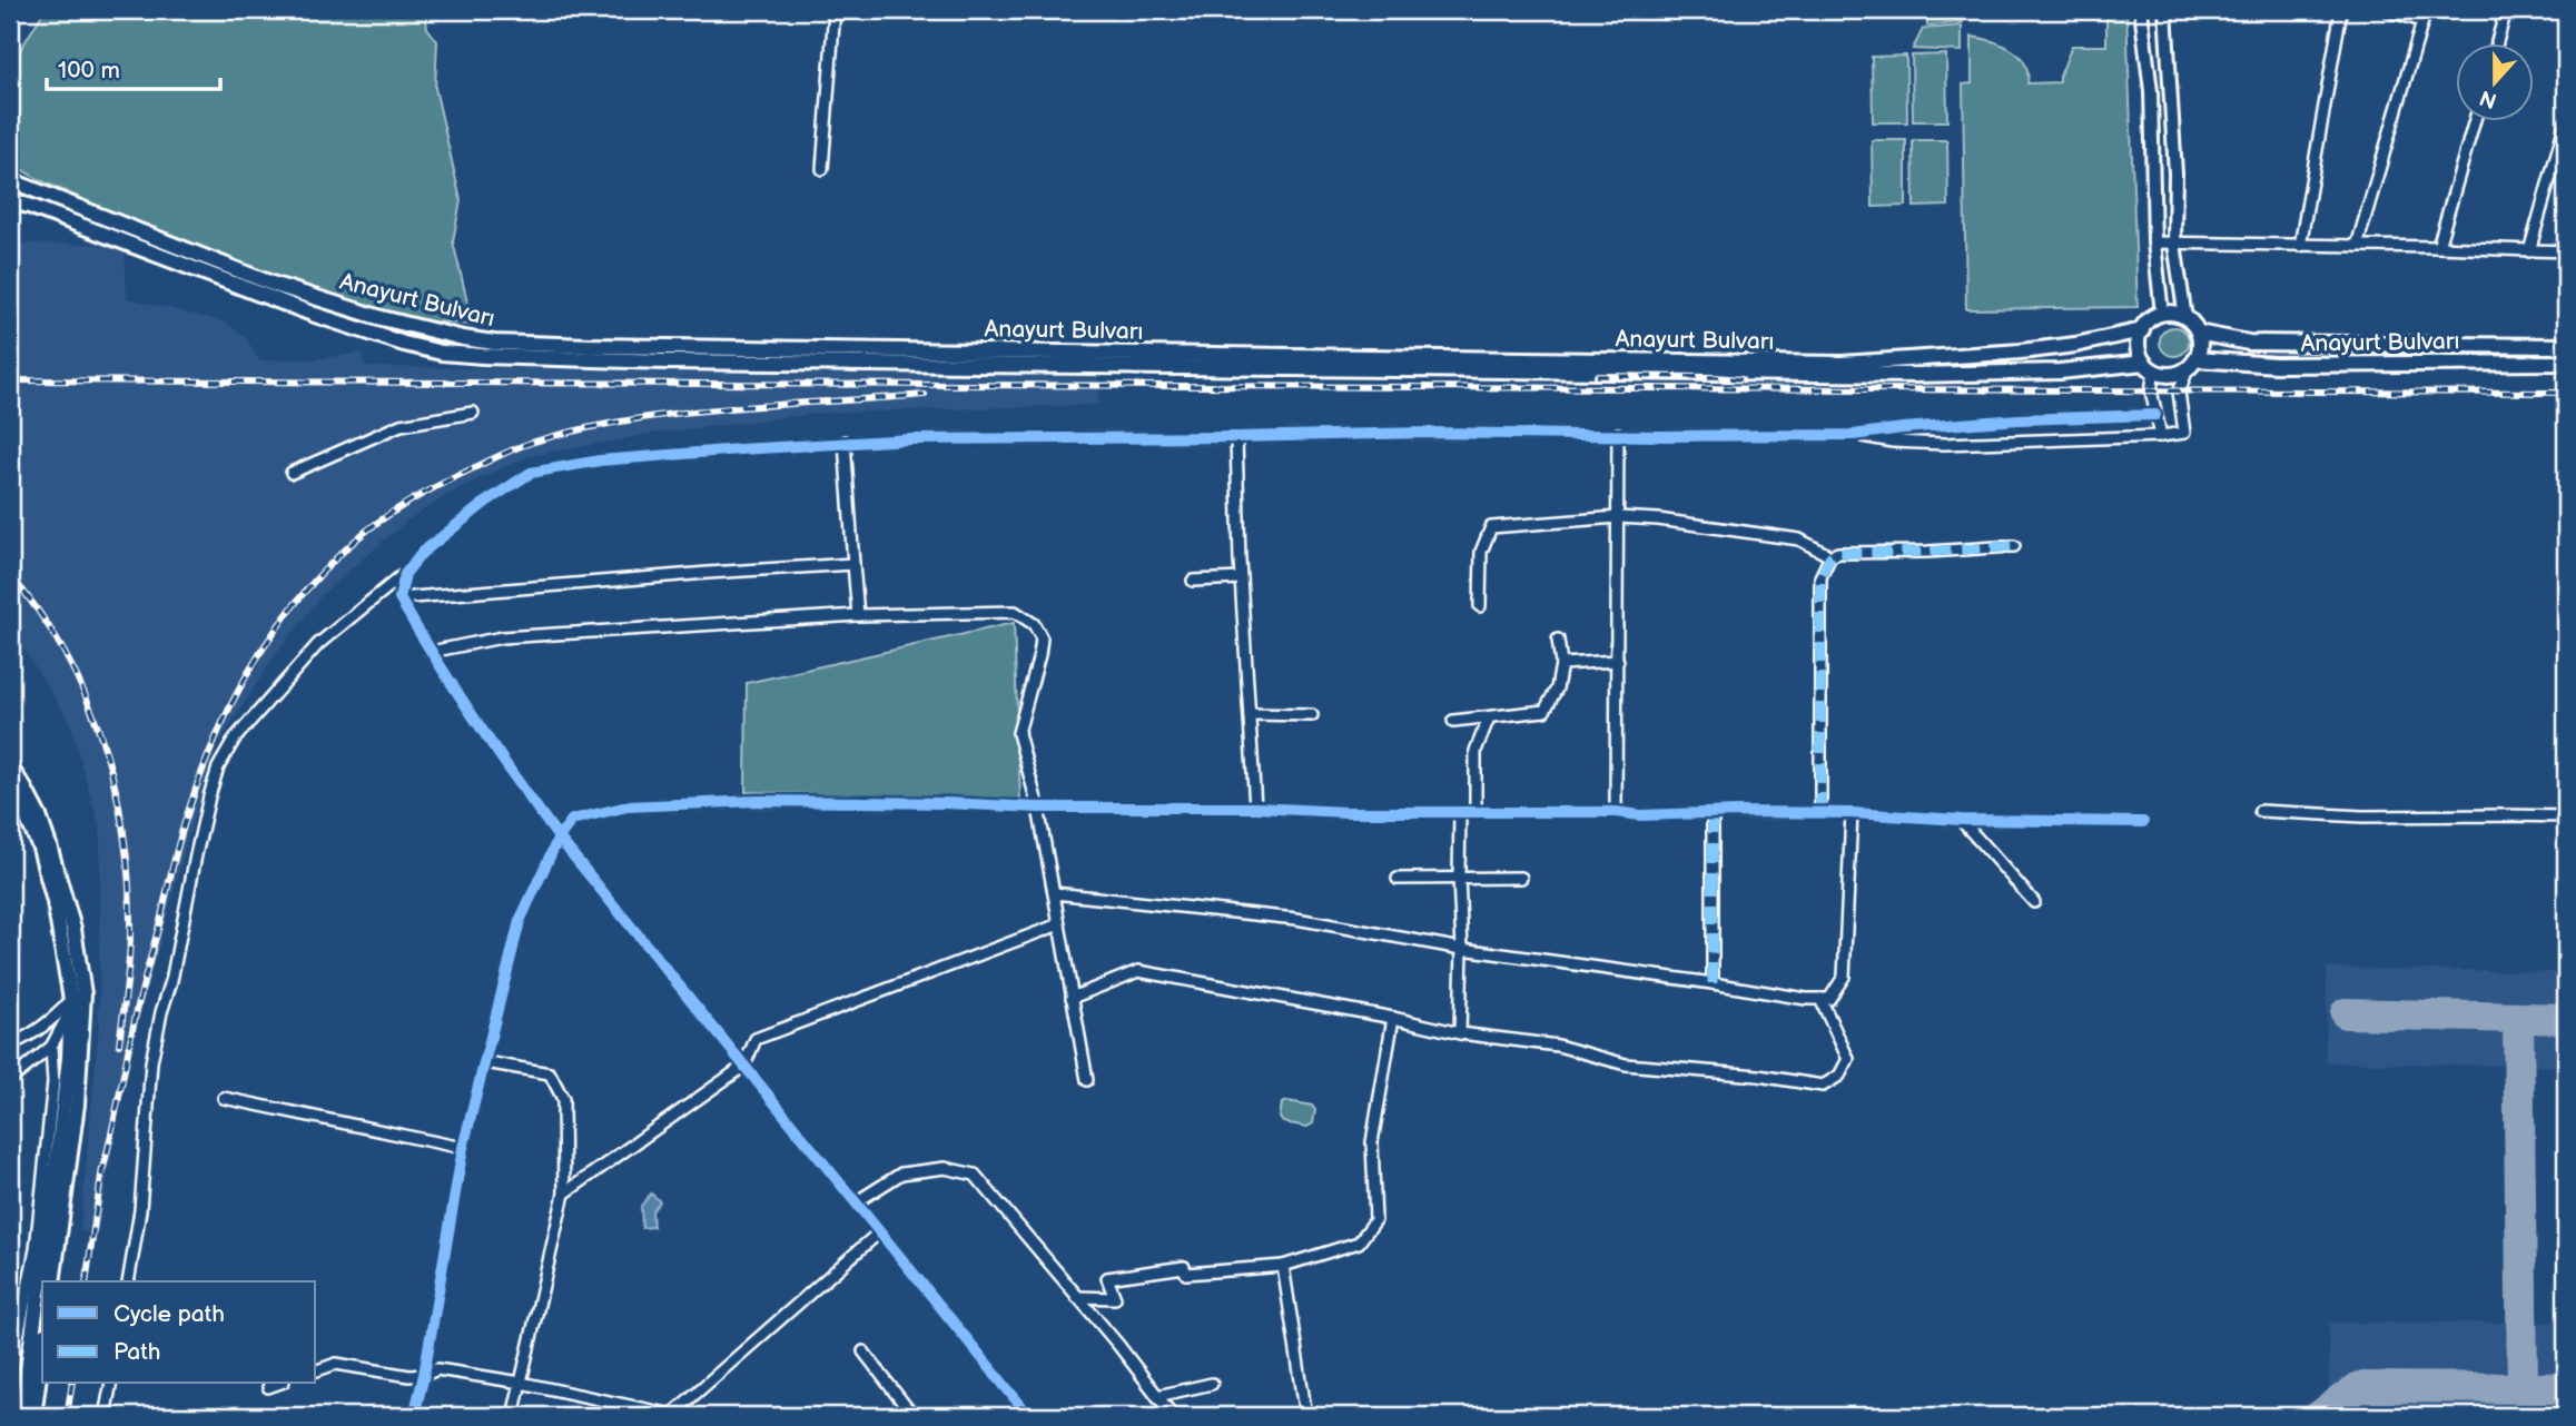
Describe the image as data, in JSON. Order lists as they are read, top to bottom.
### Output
{
  "streets": {
    "main road": ["Anayurt Bulvarı"]
  },
  "legend": ["Cycle path", "Path"],
  "scale_bar": "100 m",
  "north": "bottom"
}
